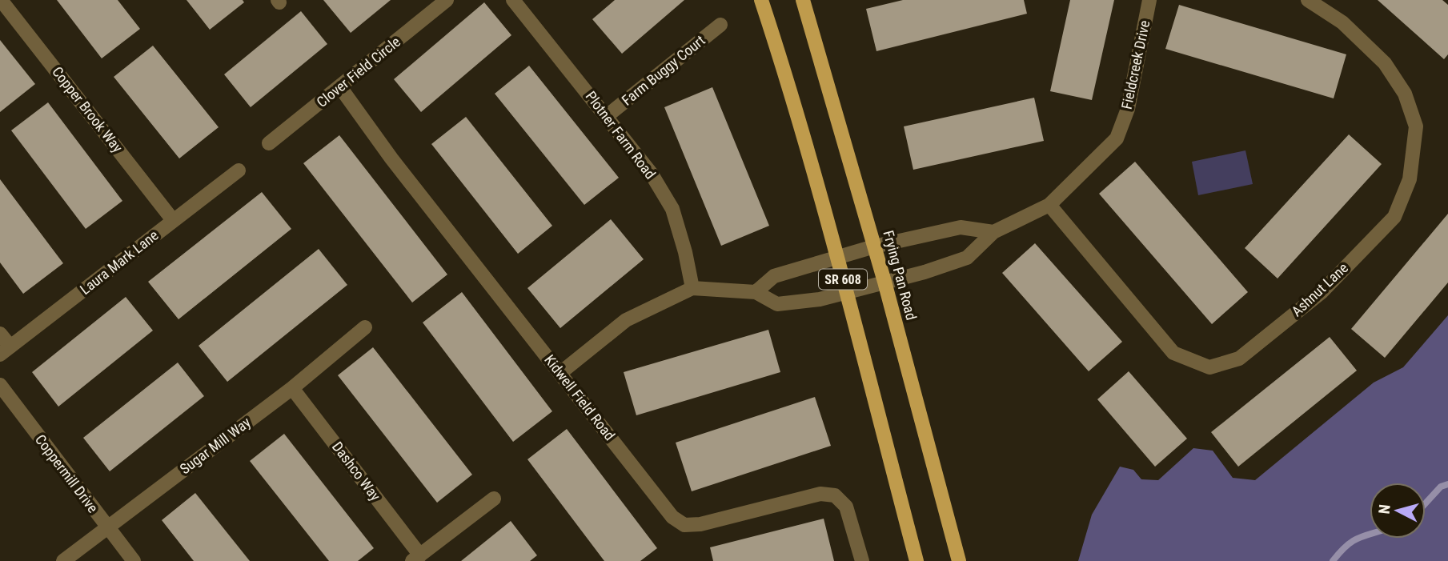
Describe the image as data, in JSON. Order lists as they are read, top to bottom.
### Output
{
  "streets": {
    "main road": ["Frying Pan Road", "SR 608"],
    "street": [
      "Fieldcreek Drive",
      "Farm Buggy Court",
      "Clover Field Circle",
      "Copper Brook Way",
      "Plotner Farm Road",
      "Laura Mark Lane",
      "Ashnut Lane",
      "Kidwell Field Road",
      "Sugar Mill Way",
      "Dashco Way",
      "Coppermill Drive"
    ]
  },
  "crossings": [
    ["Fieldcreek Drive", "Frying Pan Road"],
    ["Fieldcreek Drive", "SR 608"],
    ["Fieldcreek Drive", "Ashnut Lane"],
    ["Farm Buggy Court", "Plotner Farm Road"],
    ["Clover Field Circle", "Kidwell Field Road"],
    ["Copper Brook Way", "Laura Mark Lane"],
    ["Sugar Mill Way", "Dashco Way"],
    ["Sugar Mill Way", "Coppermill Drive"]
  ],
  "north": "left"
}
